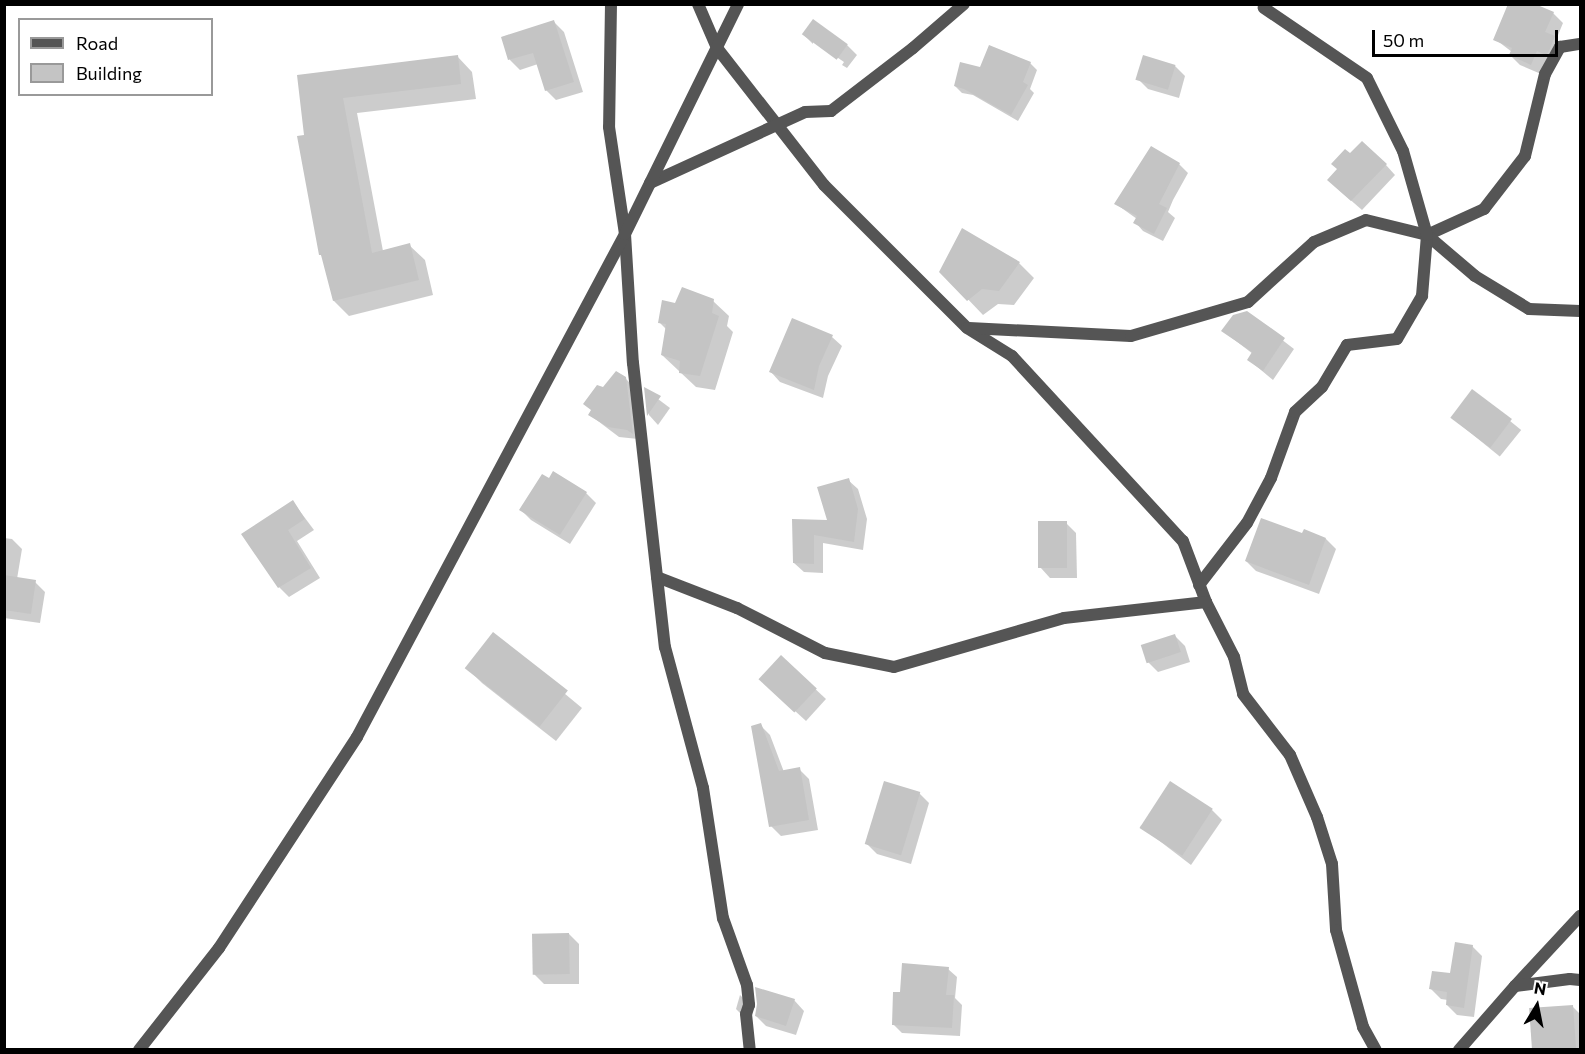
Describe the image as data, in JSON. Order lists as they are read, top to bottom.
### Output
{
  "legend": ["Road", "Building"],
  "scale_bar": "50 m",
  "north": "top"
}
